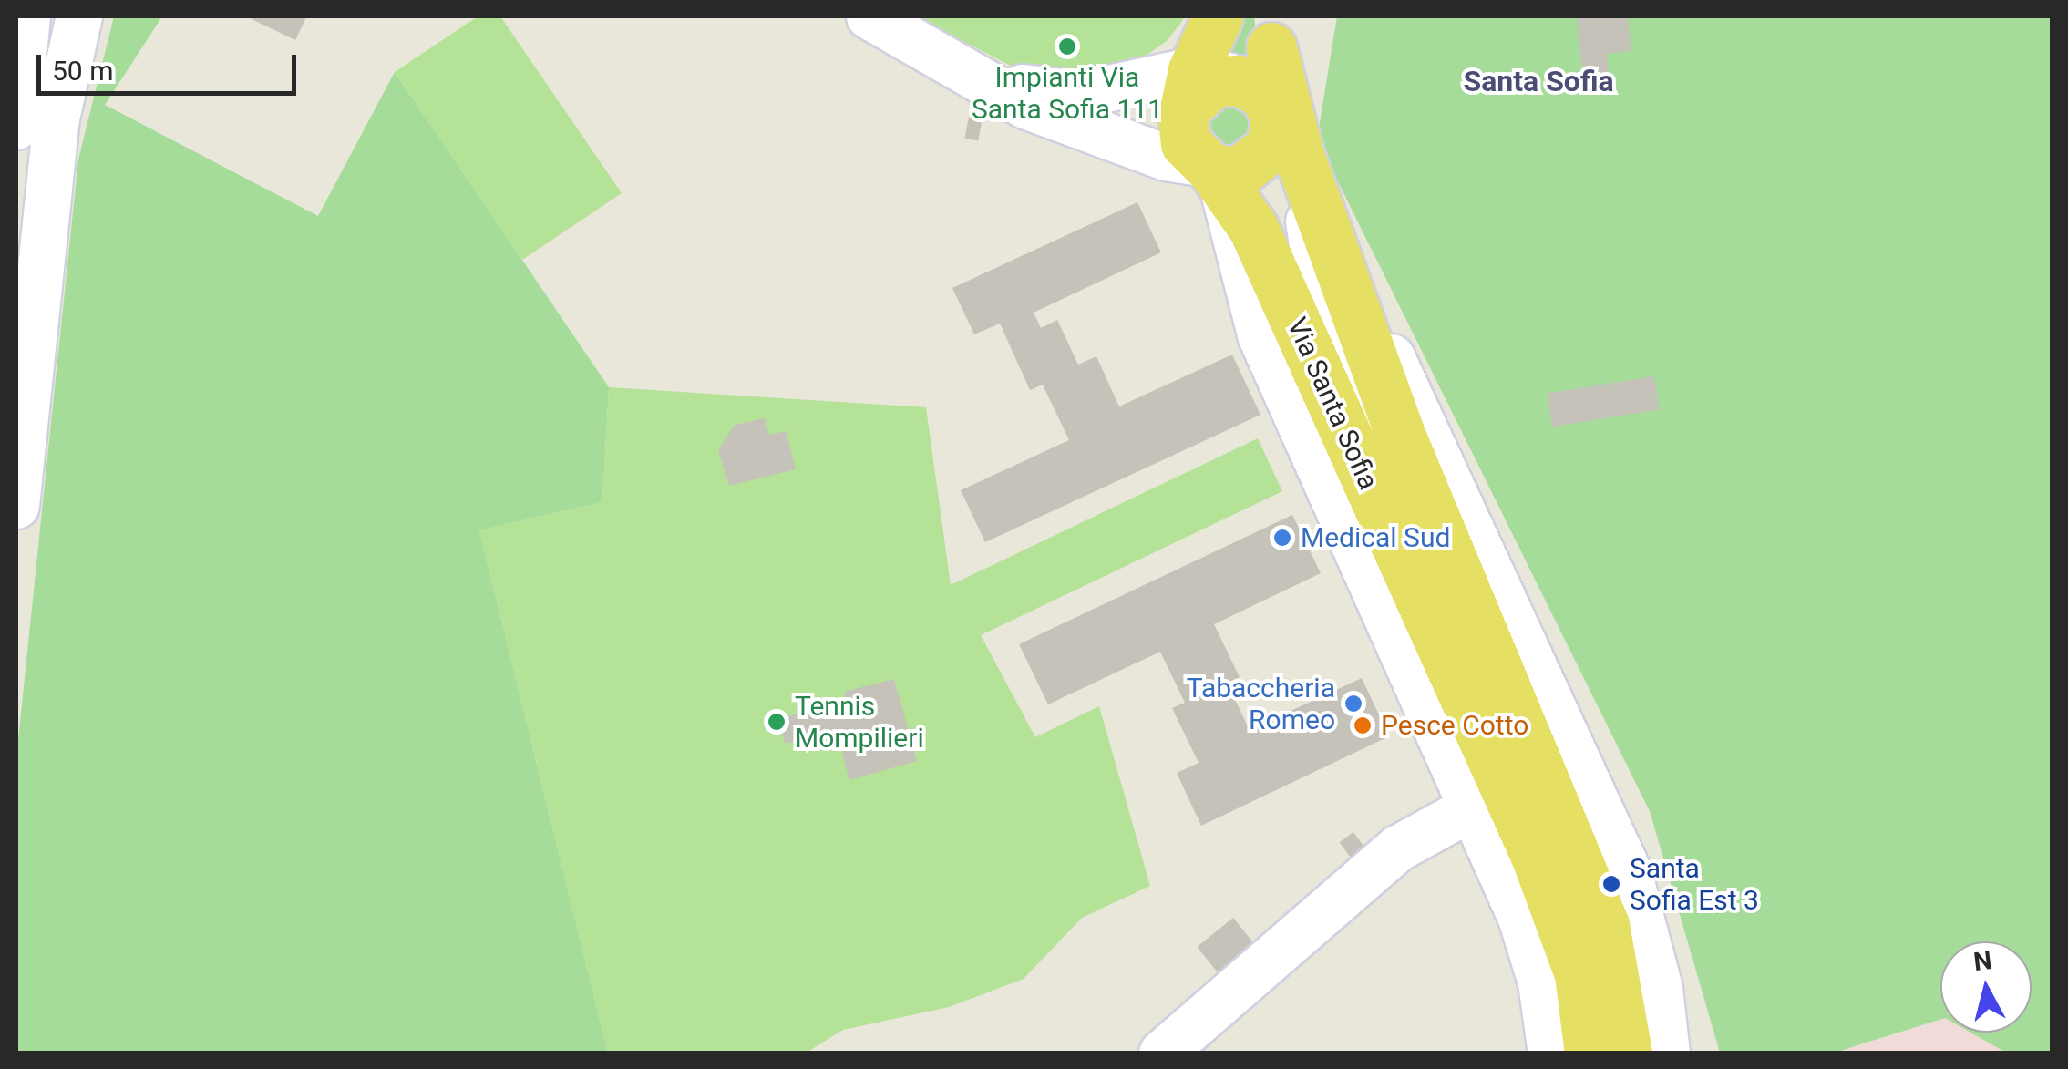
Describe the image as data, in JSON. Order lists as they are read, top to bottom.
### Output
{
  "streets": {
    "main road": ["Via Santa Sofia"]
  },
  "districts": ["Santa Sofia"],
  "places": [
    "Impianti Via Santa Sofia 111",
    "Medical Sud",
    "Tabaccheria Romeo",
    "Tennis Mompilieri",
    "Pesce Cotto",
    "Santa Sofia Est 3"
  ],
  "scale_bar": "50 m",
  "north": "top"
}
